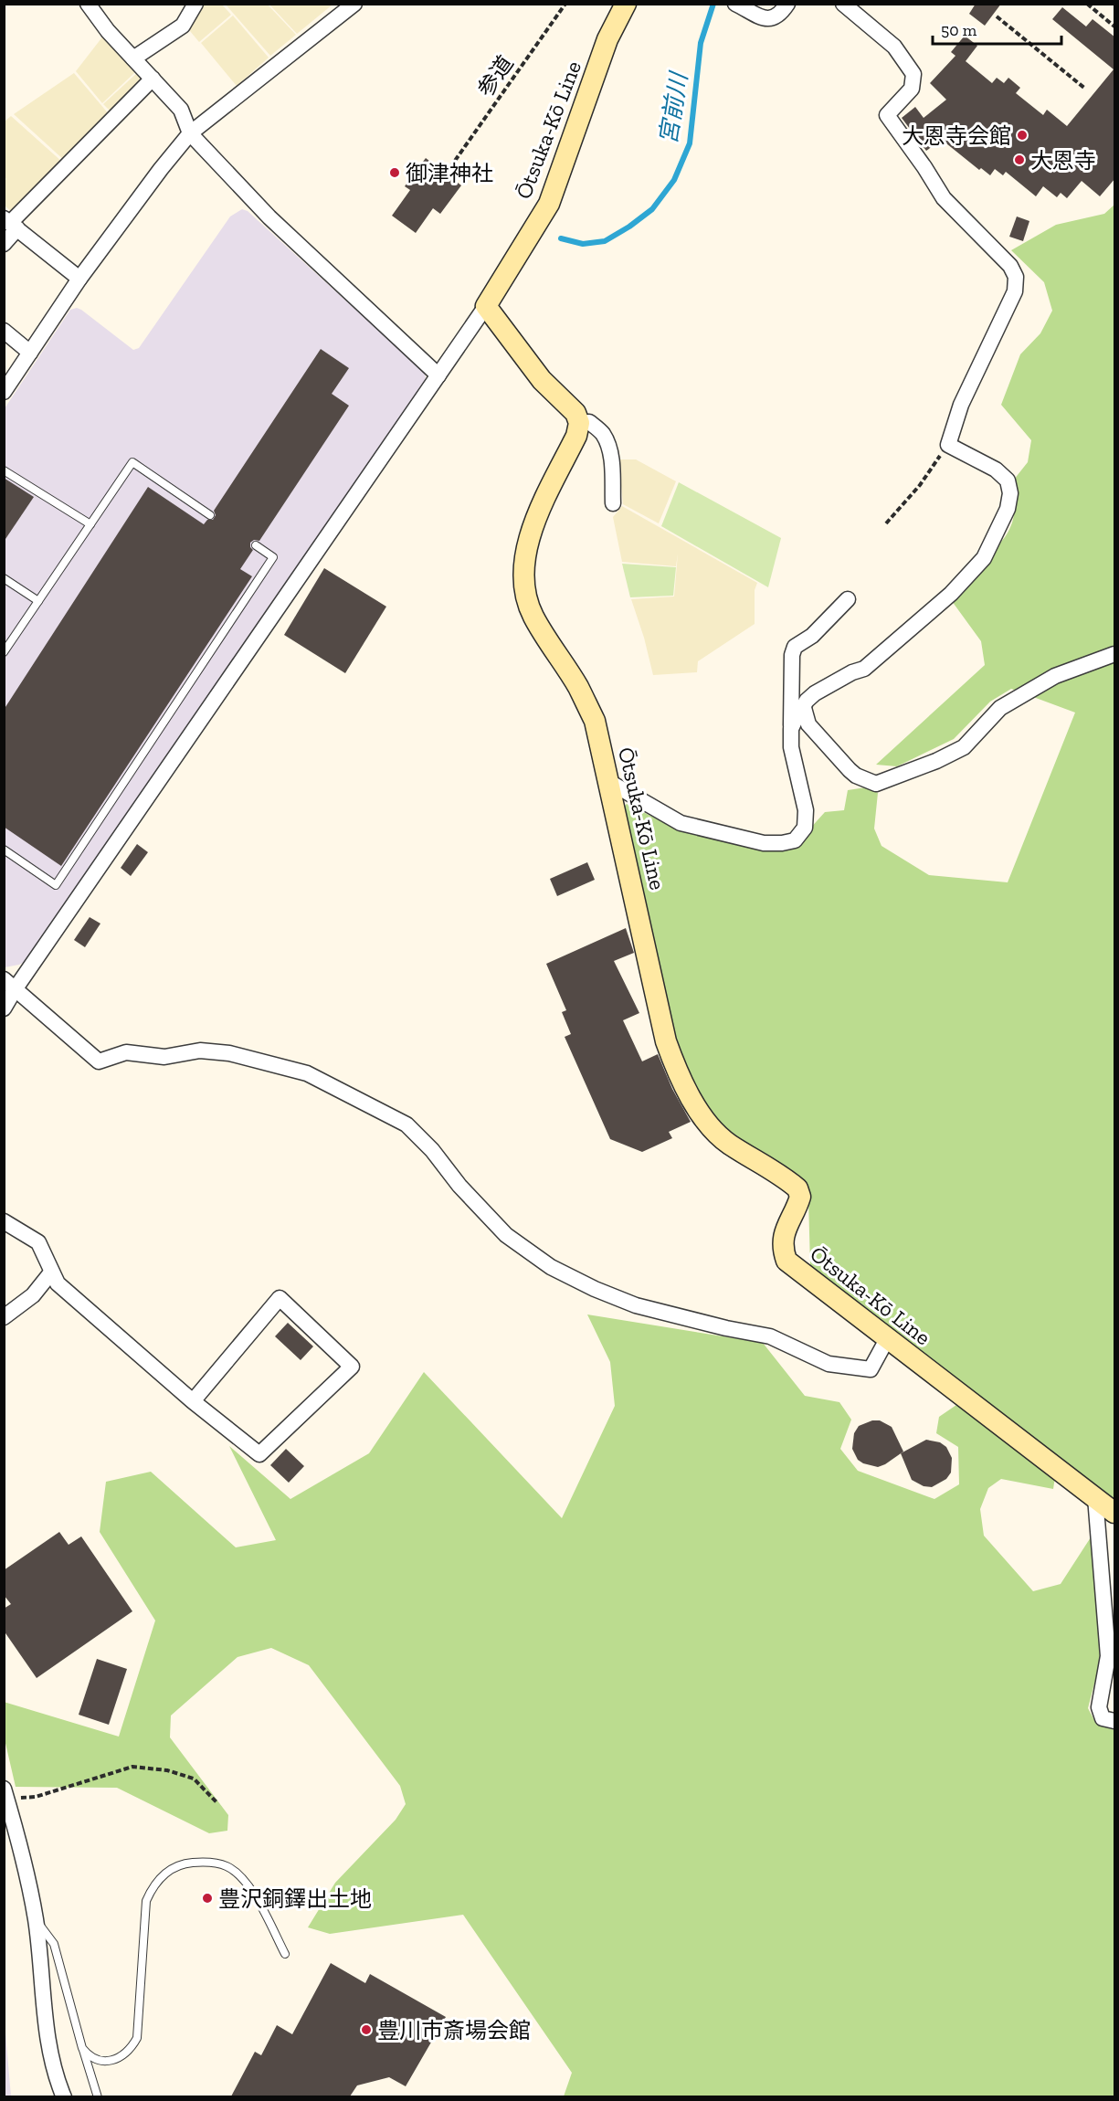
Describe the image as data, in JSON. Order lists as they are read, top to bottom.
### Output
{
  "streets": {
    "main road": ["Ōtsuka-Kō Line"],
    "path": ["参道"]
  },
  "water": ["宮前川"],
  "places": [
    "大恩寺会館",
    "大恩寺",
    "御津神社",
    "豊沢銅鐸出土地",
    "豊川市斎場会館"
  ],
  "scale_bar": "50 m"
}
